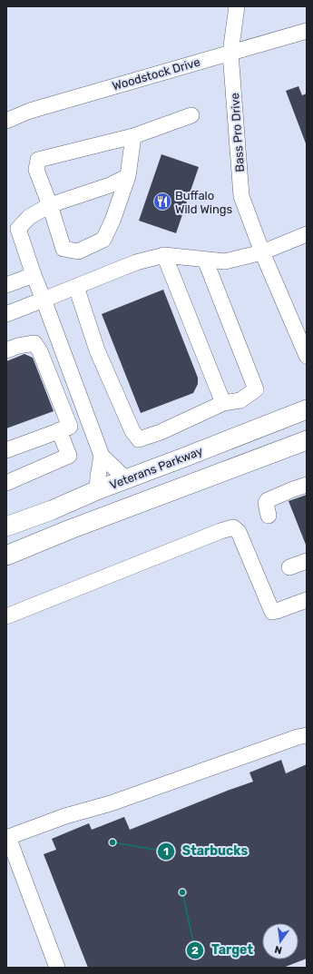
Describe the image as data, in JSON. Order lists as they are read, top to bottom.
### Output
{
  "streets": {
    "main road": ["Veterans Parkway"],
    "street": ["Woodstock Drive", "Bass Pro Drive"]
  },
  "crossings": [
    ["Woodstock Drive", "Bass Pro Drive"]
  ],
  "places": {
    "restaurant": ["Buffalo Wild Wings"],
    "other": ["Starbucks", "Target"]
  },
  "north": "bottom"
}
